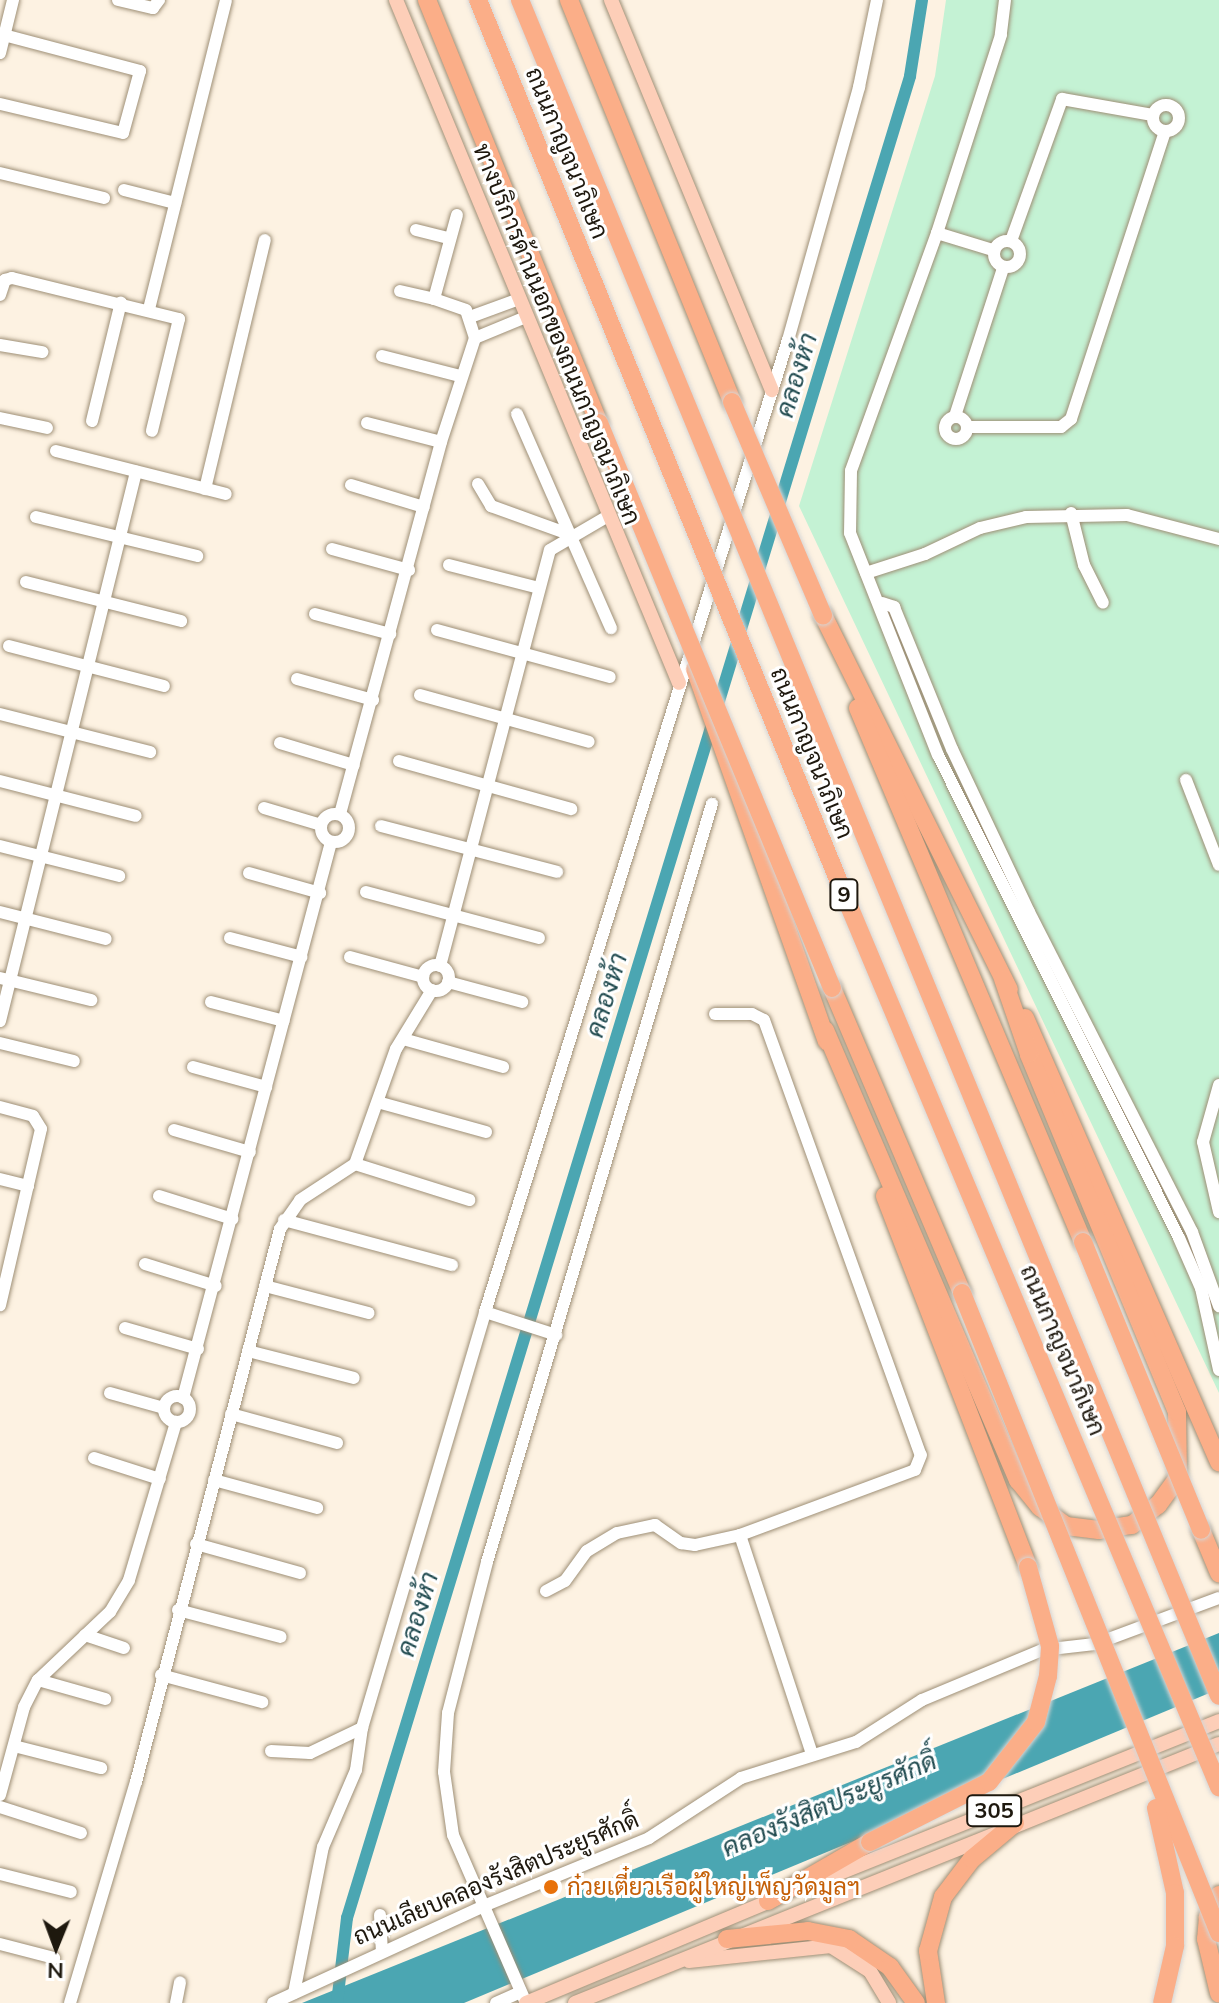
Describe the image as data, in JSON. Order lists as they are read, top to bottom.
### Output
{
  "streets": {
    "highway": ["ถนนกาญจนาภิเษก", "9"],
    "main road": ["ทางบริการด้านนอกของถนนกาญจนาภิเษก", "305"],
    "street": ["ถนนเลียบคลองรังสิตประยูรศักดิ์"]
  },
  "water": ["คลองห้า", "คลองรังสิตประยูรศักดิ์"],
  "places": ["ก๋วยเตี๋ยวเรือผู้ใหญ่เพ็ญวัดมูลฯ"],
  "north": "bottom"
}
